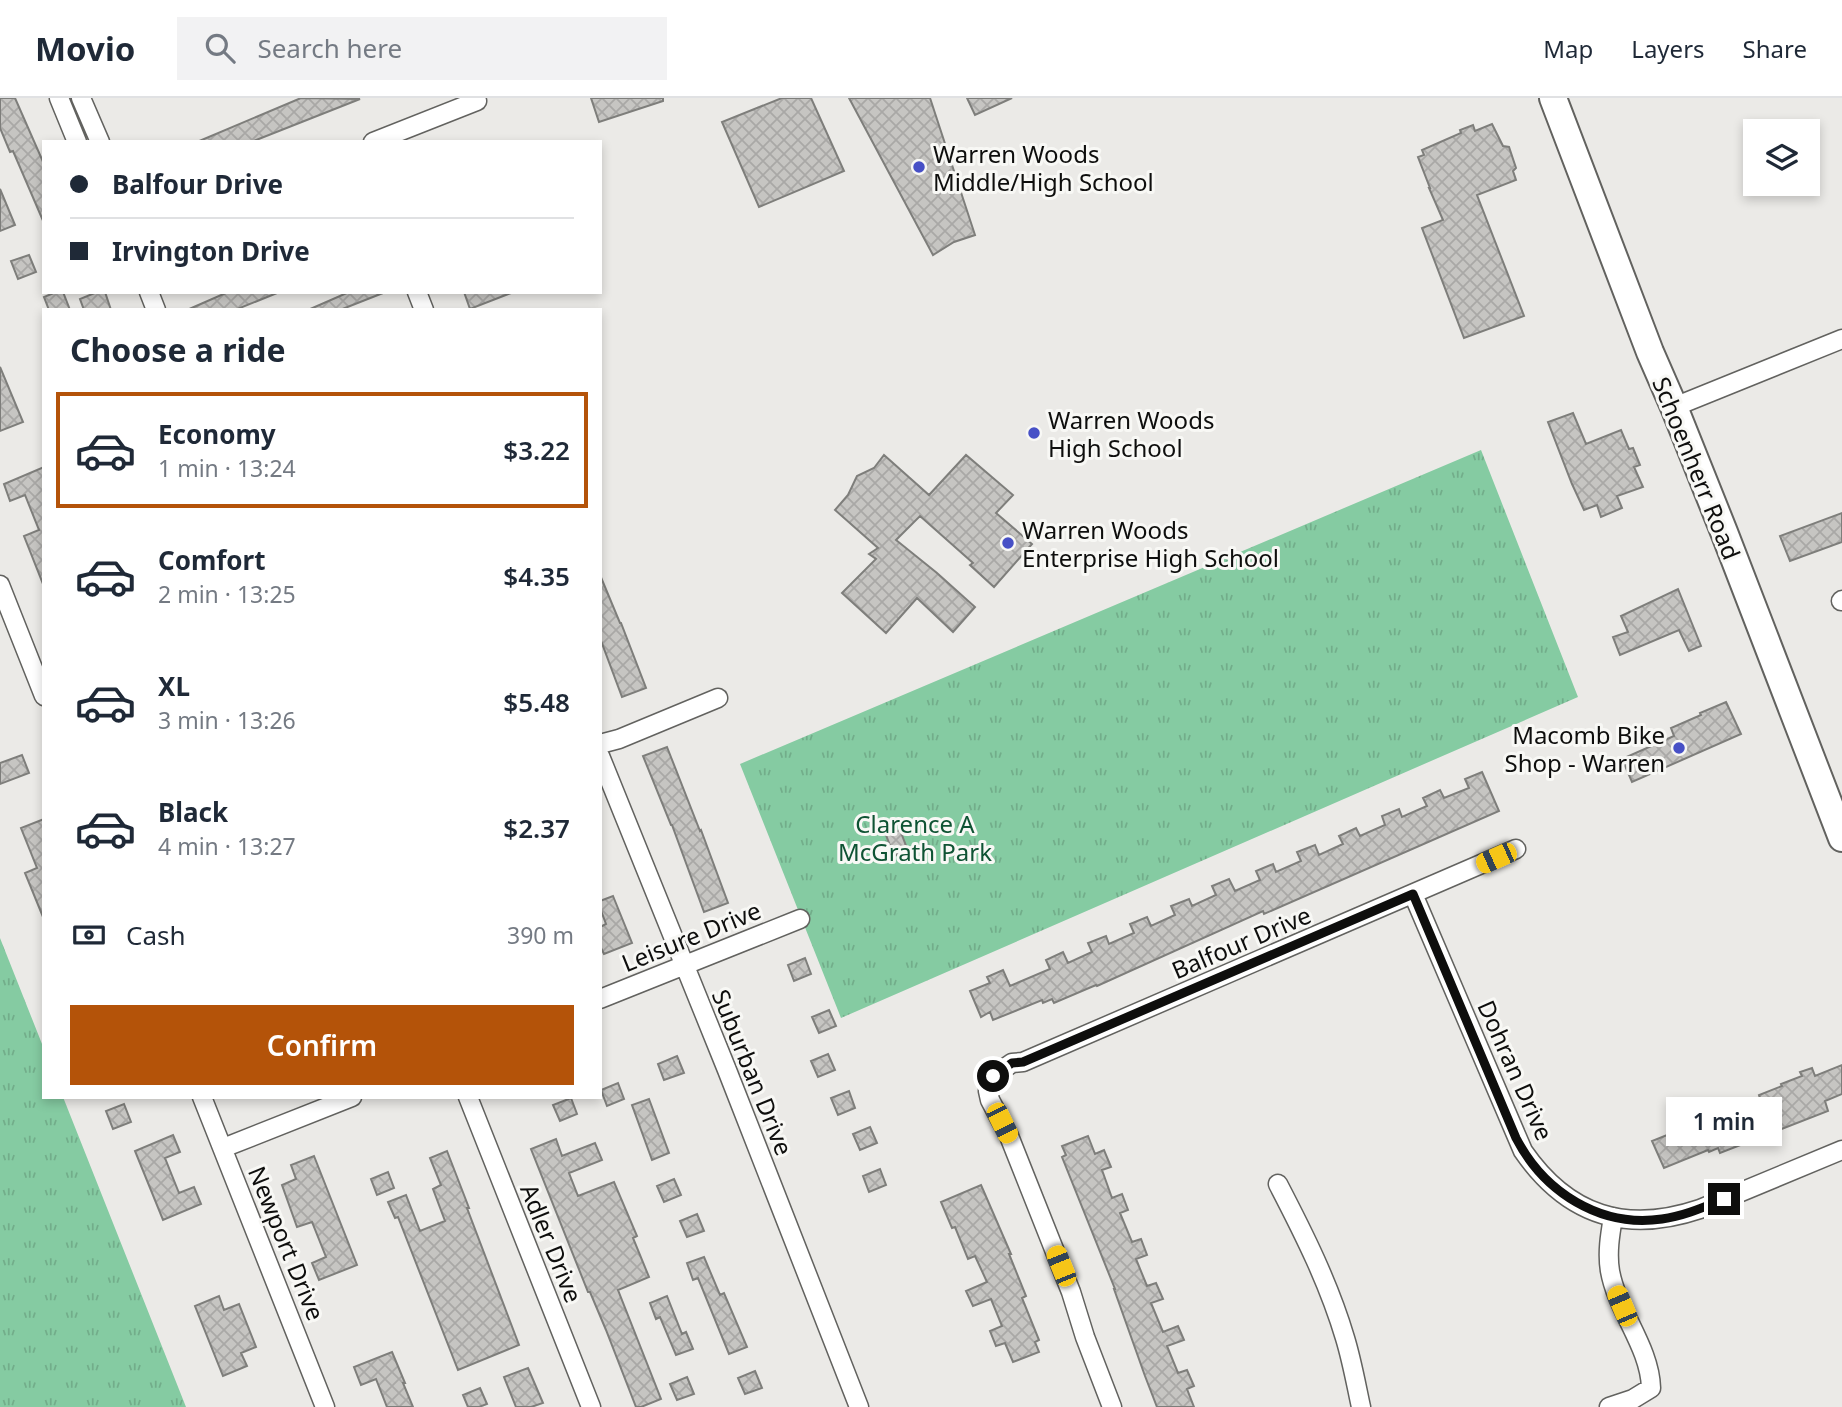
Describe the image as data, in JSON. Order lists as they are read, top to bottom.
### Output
{
  "streets": {
    "main road": ["Schoenherr Road"],
    "street": [
      "Leisure Drive",
      "Balfour Drive",
      "Dohran Drive",
      "Suburban Drive",
      "Newport Drive",
      "Adler Drive"
    ]
  },
  "crossings": [
    ["Leisure Drive", "Suburban Drive"],
    ["Balfour Drive", "Dohran Drive"]
  ],
  "parks": ["Clarence A McGrath Park"],
  "places": [
    "Warren Woods Middle/High School",
    "Warren Woods High School",
    "Warren Woods Enterprise High School",
    "Macomb Bike Shop - Warren"
  ],
  "page": {
    "header": "Movio",
    "search": "Search here",
    "nav": ["Map", "Layers", "Share"],
    "banner": ["Balfour Drive", "Irvington Drive"],
    "heading": "Choose a ride",
    "list": [
      {
        "name": "Economy",
        "note": "1 min · 13:24",
        "value": "$3.22"
      },
      {
        "name": "Comfort",
        "note": "2 min · 13:25",
        "value": "$4.35"
      },
      {
        "name": "XL",
        "note": "3 min · 13:26",
        "value": "$5.48"
      },
      {
        "name": "Black",
        "note": "4 min · 13:27",
        "value": "$2.37"
      }
    ],
    "pay": ["Cash", "390 m"],
    "buttons": "Confirm",
    "bubble": "1 min"
  }
}
